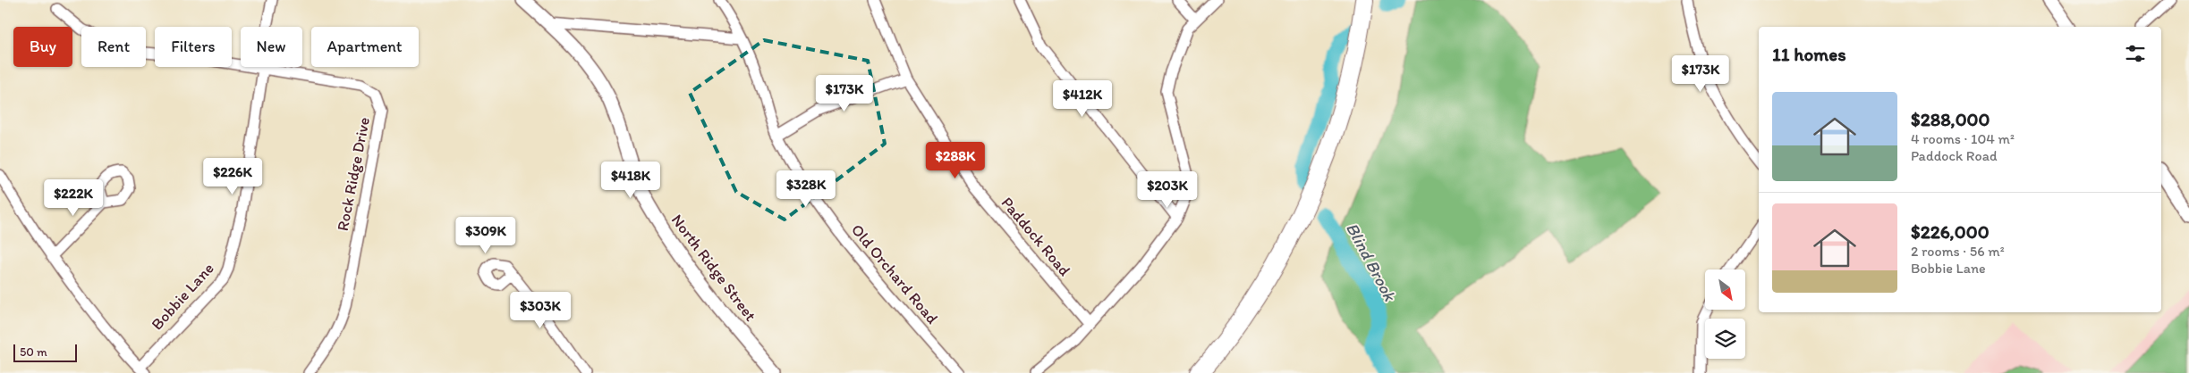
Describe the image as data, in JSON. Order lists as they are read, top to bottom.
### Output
{
  "streets": {
    "street": [
      "Rock Ridge Drive",
      "Paddock Road",
      "North Ridge Street",
      "Old Orchard Road",
      "Bobbie Lane"
    ]
  },
  "crossings": [
    ["Rock Ridge Drive", "Bobbie Lane"]
  ],
  "water": ["Blind Brook"],
  "scale_bar": "50 m",
  "north": "bottom right",
  "page": {
    "chip": [
      "Buy",
      "Rent",
      "Filters",
      "New",
      "Apartment"
    ],
    "heading": "11 homes",
    "price": [
      "$173K",
      "$173K",
      "$412K",
      "$288K",
      "$226K",
      "$418K",
      "$328K",
      "$203K",
      "$222K",
      "$309K",
      "$303K"
    ],
    "list": [
      {
        "name": "$288,000",
        "note": "4 rooms · 104 m² · Paddock Road"
      },
      {
        "name": "$226,000",
        "note": "2 rooms · 56 m² · Bobbie Lane"
      }
    ],
    "scale": "50 m"
  }
}
